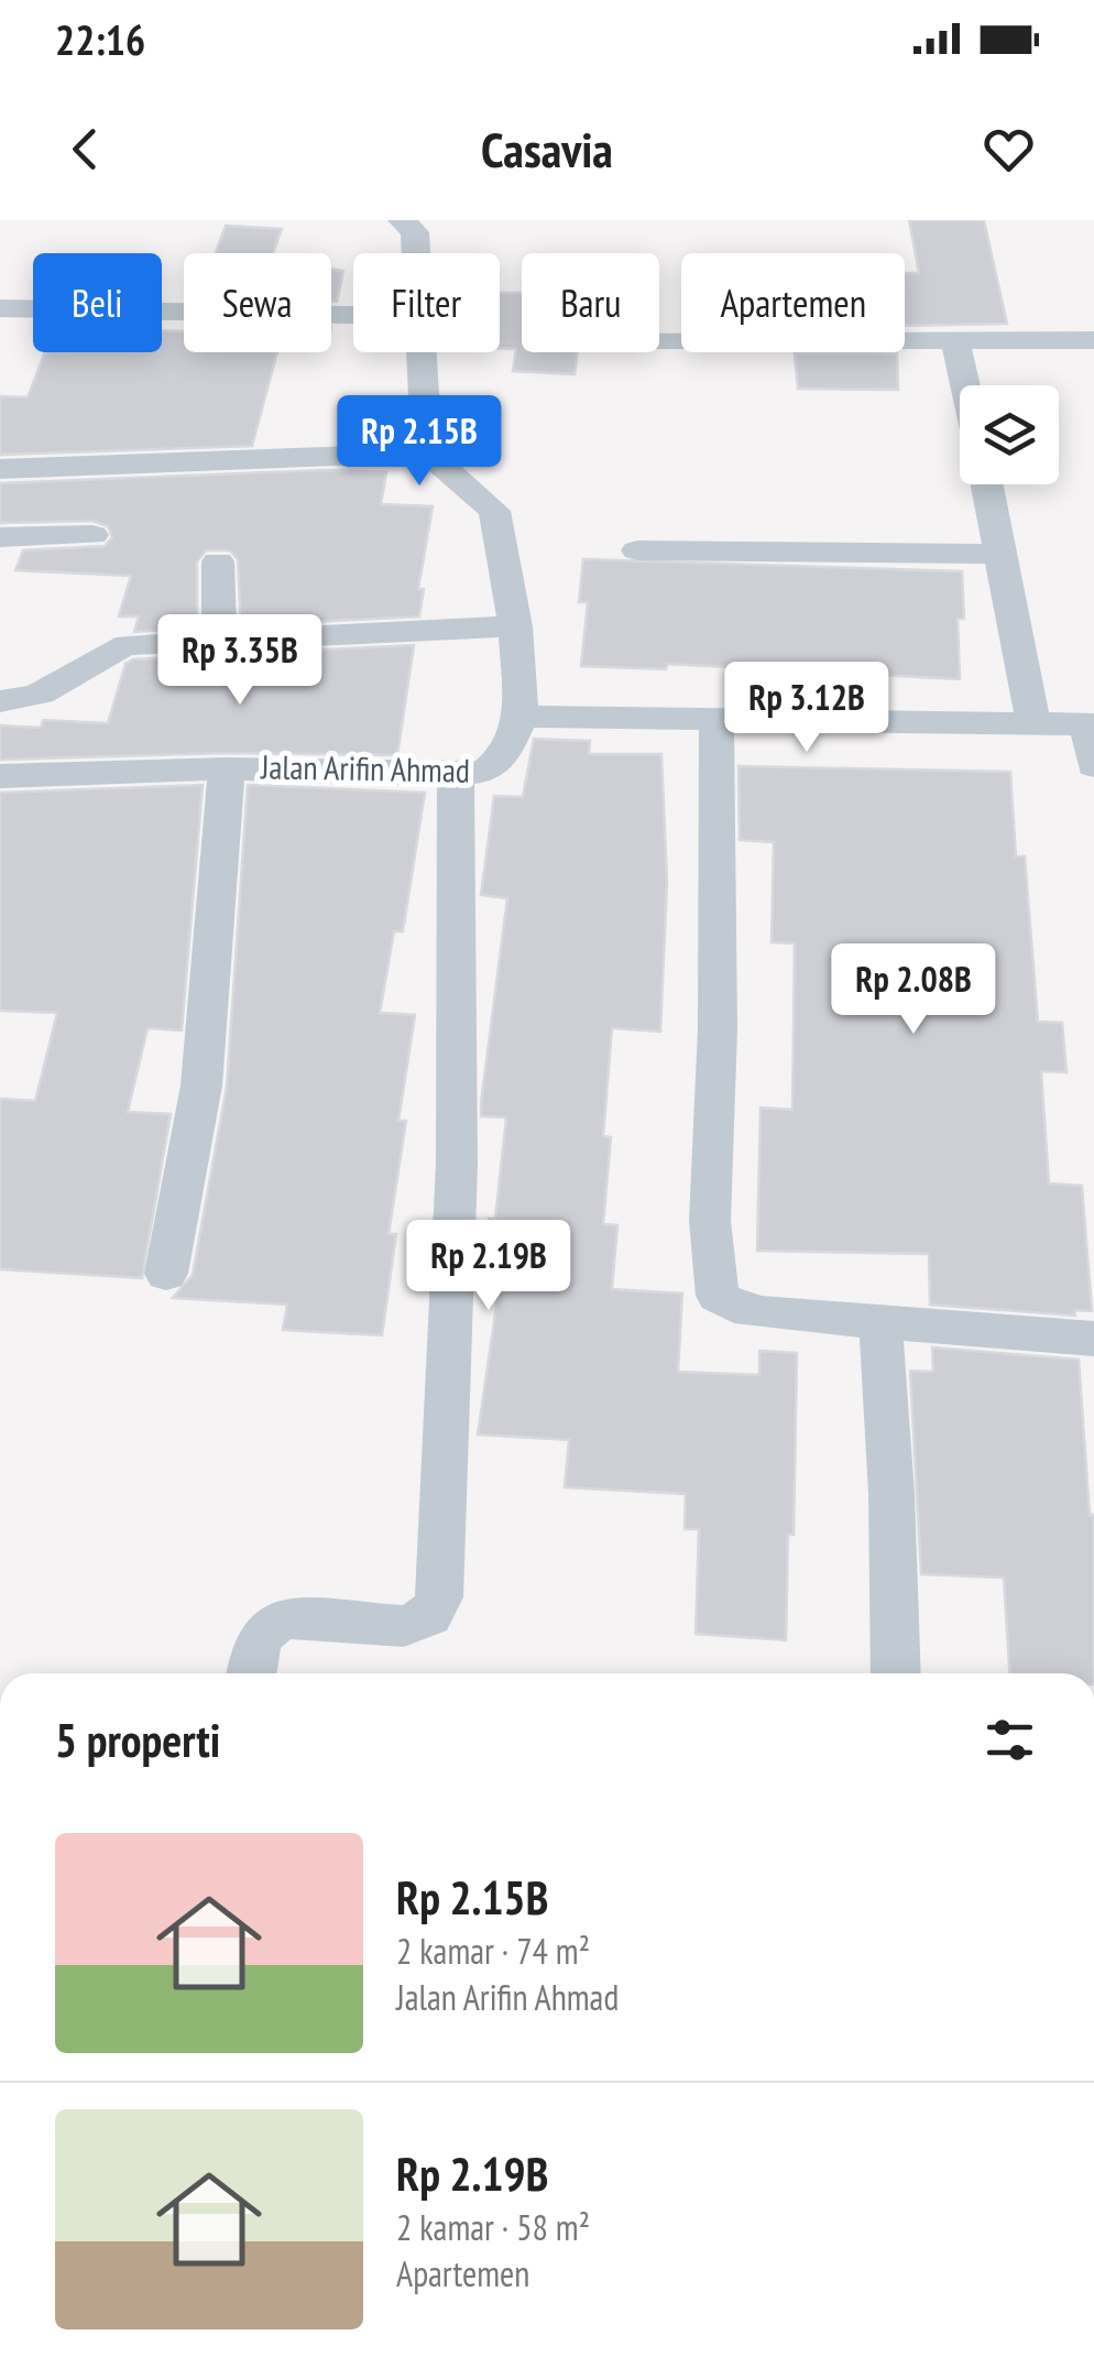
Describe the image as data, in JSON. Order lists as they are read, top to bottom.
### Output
{
  "streets": {
    "street": ["Jalan Arifin Ahmad"]
  },
  "page": {
    "status": "22:16",
    "header": "Casavia",
    "chip": [
      "Beli",
      "Sewa",
      "Filter",
      "Baru",
      "Apartemen"
    ],
    "price": [
      "Rp 2.15B",
      "Rp 3.35B",
      "Rp 3.12B",
      "Rp 2.08B",
      "Rp 2.19B"
    ],
    "heading": "5 properti",
    "list": [
      {
        "name": "Rp 2.15B",
        "note": "2 kamar · 74 m² · Jalan Arifin Ahmad"
      },
      {
        "name": "Rp 2.19B",
        "note": "2 kamar · 58 m² · Apartemen"
      }
    ]
  }
}
